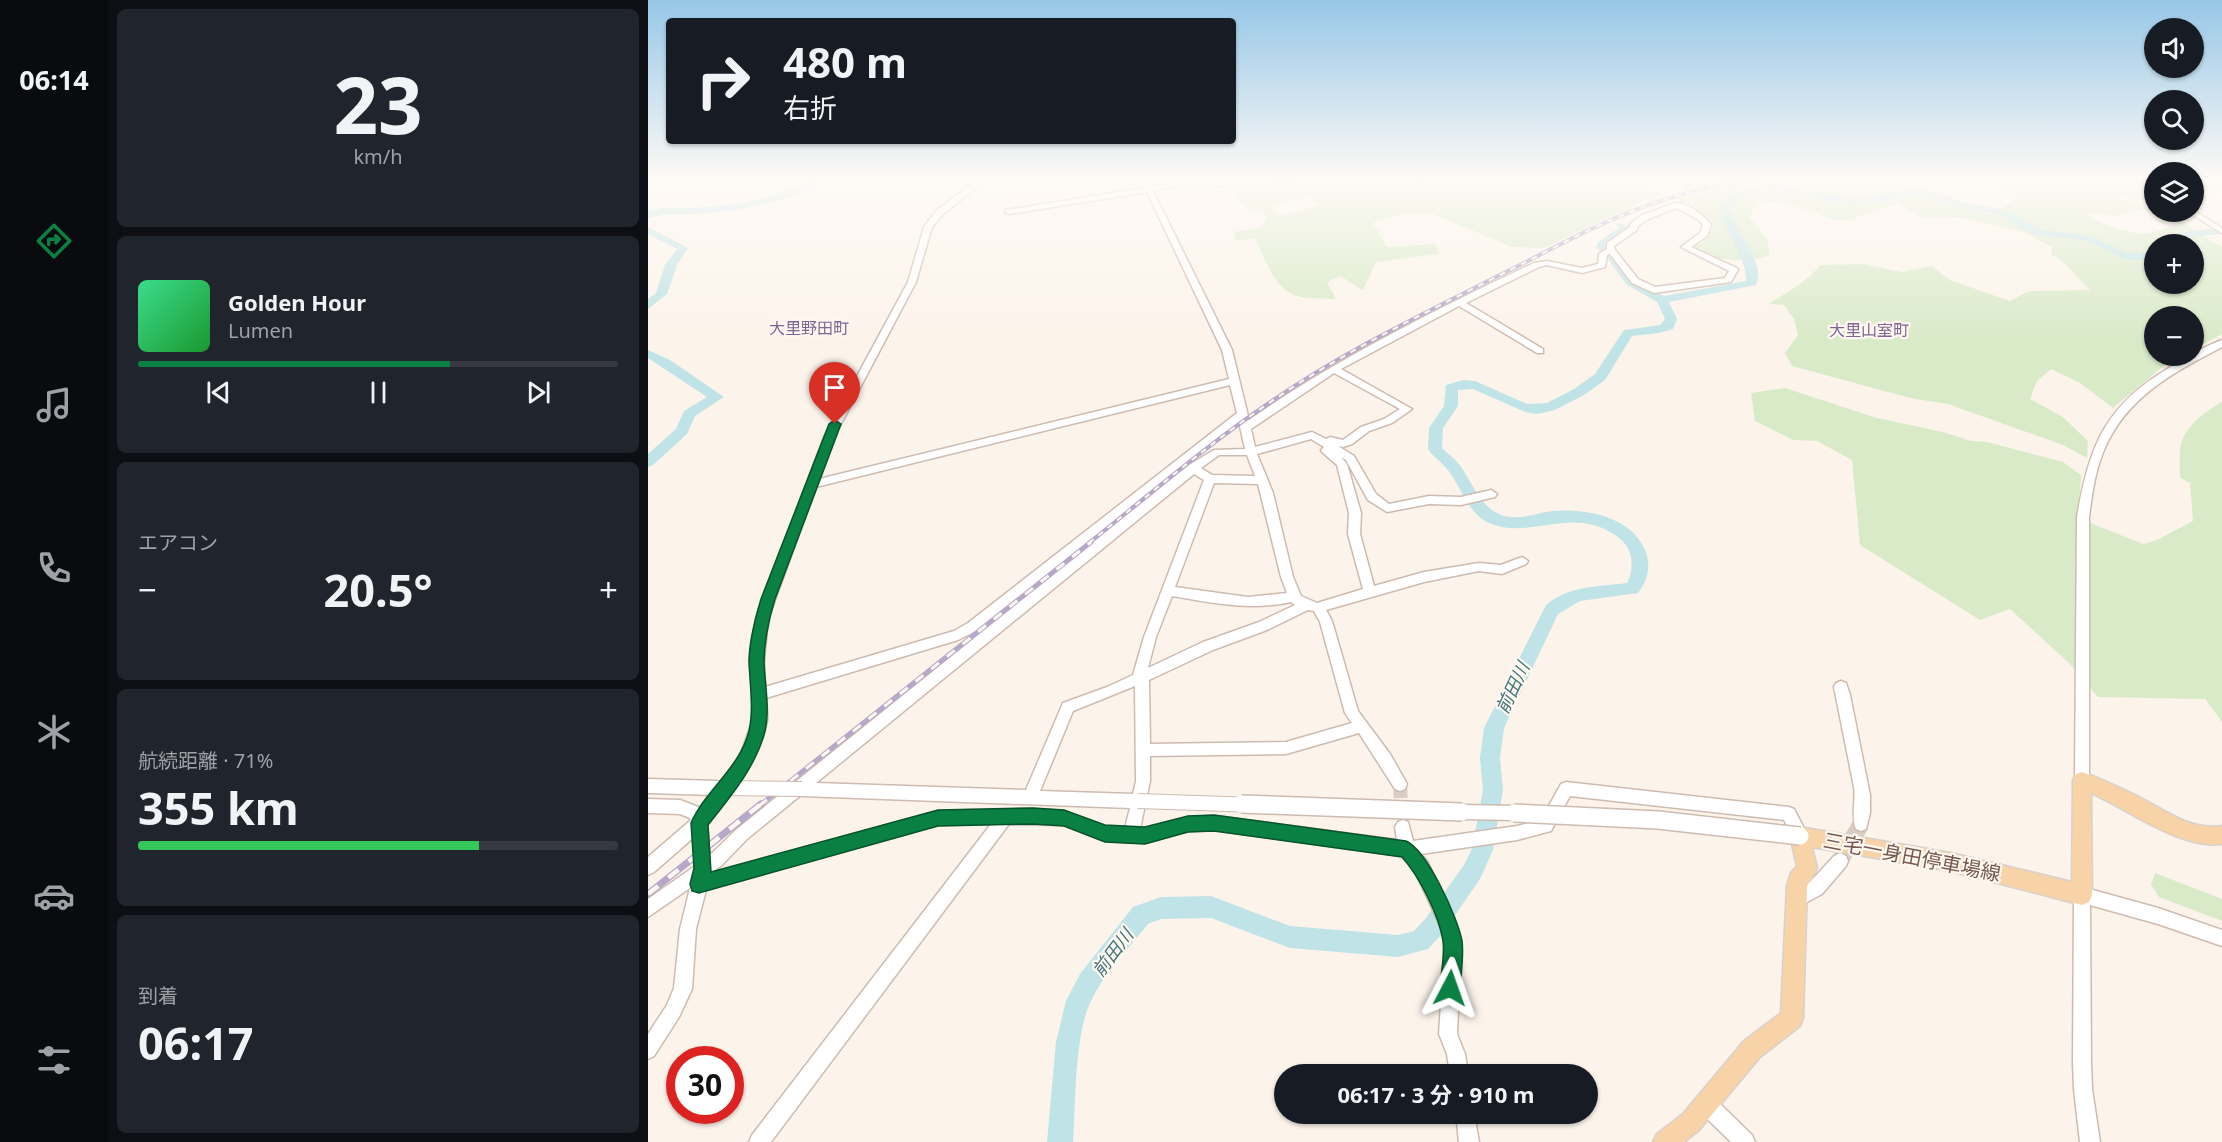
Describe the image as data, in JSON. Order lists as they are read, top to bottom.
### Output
{
  "streets": {
    "main road": ["三宅一身田停車場線"]
  },
  "districts": ["大里野田町", "大里山室町"],
  "water": ["前田川"],
  "page": {
    "tabs": "06:14",
    "tile": [
      ["23", "km/h"],
      "エアコン",
      ["航続距離 · 71%", "355 km"],
      ["到着", "06:17"]
    ],
    "map_buttons": ["+", "−"],
    "turn": ["480 m", "右折"],
    "song": ["Golden Hour", "Lumen"],
    "heat": ["−", "20.5°", "+"],
    "limit": "30",
    "trip": "06:17 · 3 分 · 910 m"
  }
}
